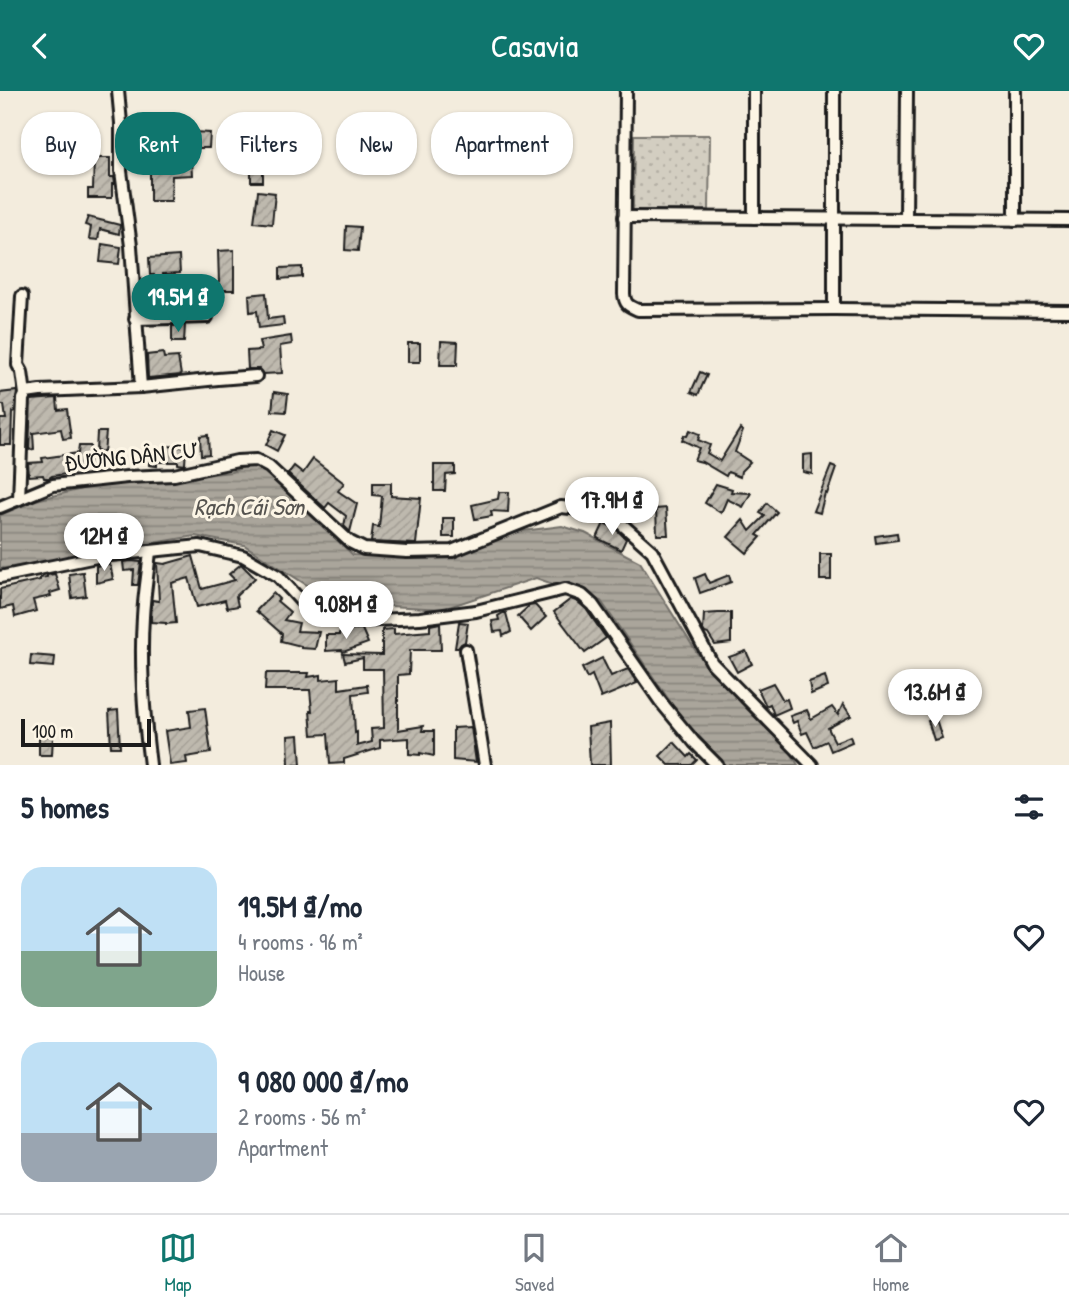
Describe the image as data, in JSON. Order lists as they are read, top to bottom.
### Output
{
  "streets": {
    "street": ["ĐƯỜNG DÂN CƯ"]
  },
  "water": ["Rạch Cái Sơn"],
  "scale_bar": "100 m",
  "page": {
    "header": "Casavia",
    "chip": [
      "Buy",
      "Rent",
      "Filters",
      "New",
      "Apartment"
    ],
    "price": [
      "19.5M ₫",
      "17.9M ₫",
      "12M ₫",
      "9.08M ₫",
      "13.6M ₫"
    ],
    "scale": "100 m",
    "heading": "5 homes",
    "list": [
      {
        "name": "19.5M ₫/mo",
        "note": "4 rooms · 96 m² · House"
      },
      {
        "name": "9 080 000 ₫/mo",
        "note": "2 rooms · 56 m² · Apartment"
      }
    ],
    "tabs": ["Map", "Saved", "Home"]
  }
}
